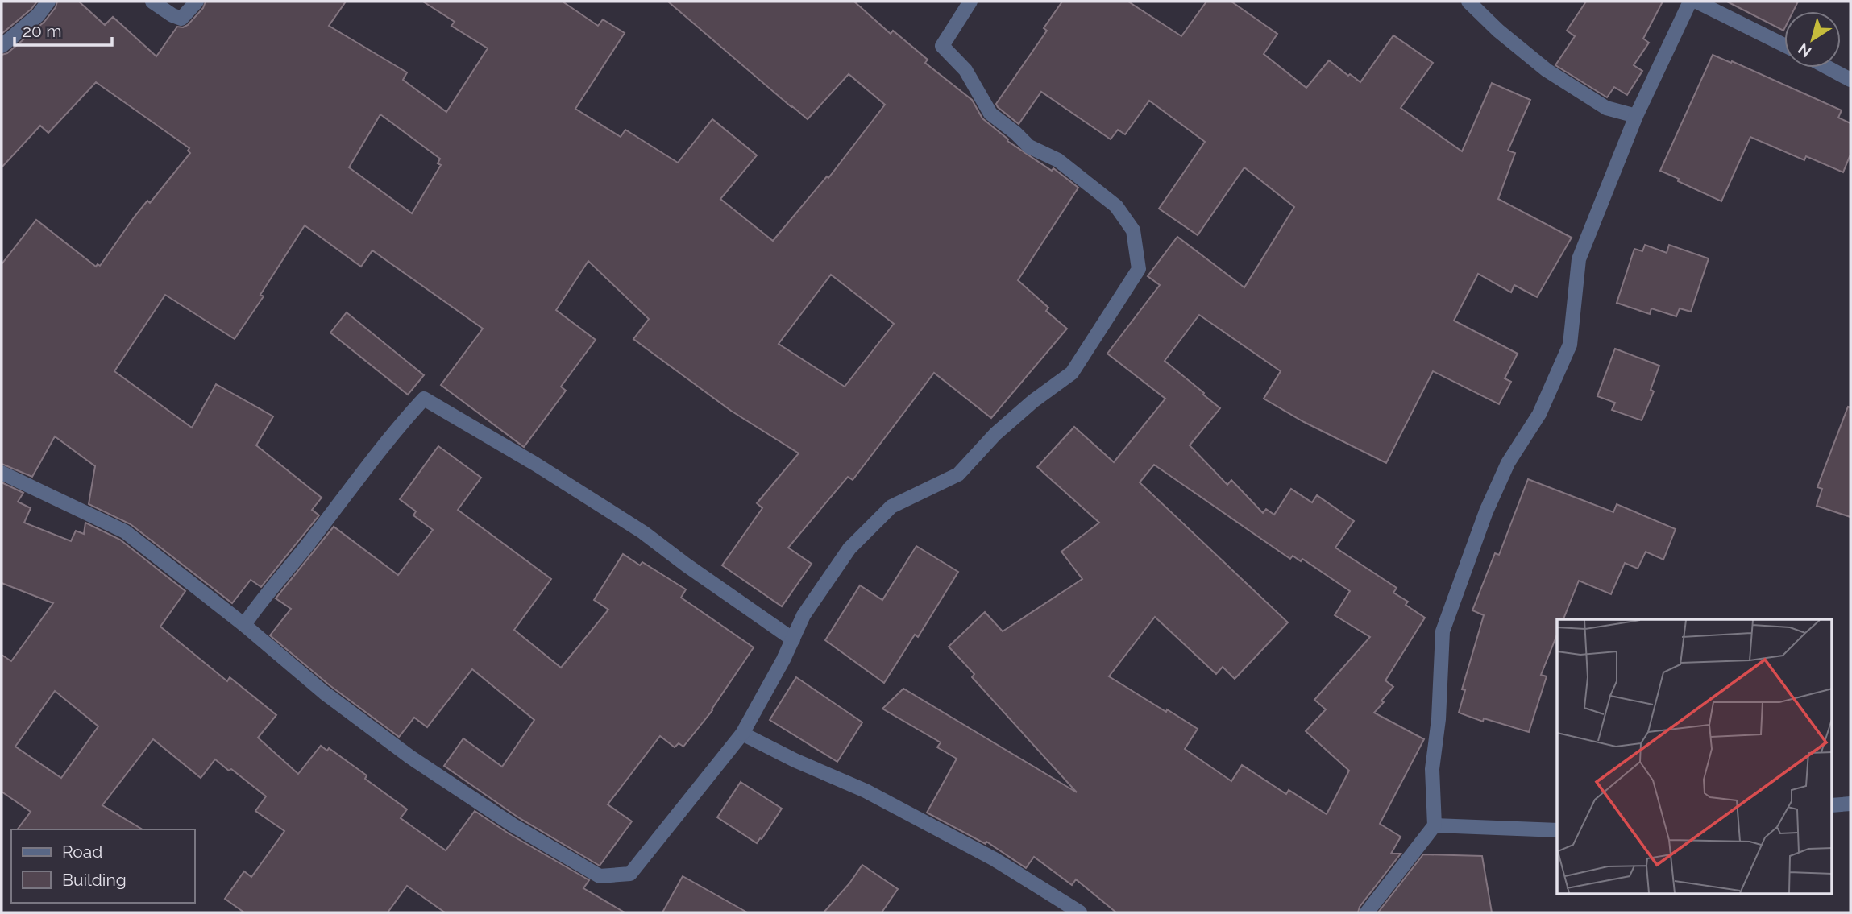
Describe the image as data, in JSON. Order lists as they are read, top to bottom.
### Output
{
  "legend": ["Road", "Building"],
  "scale_bar": "20 m",
  "north": "bottom left"
}
